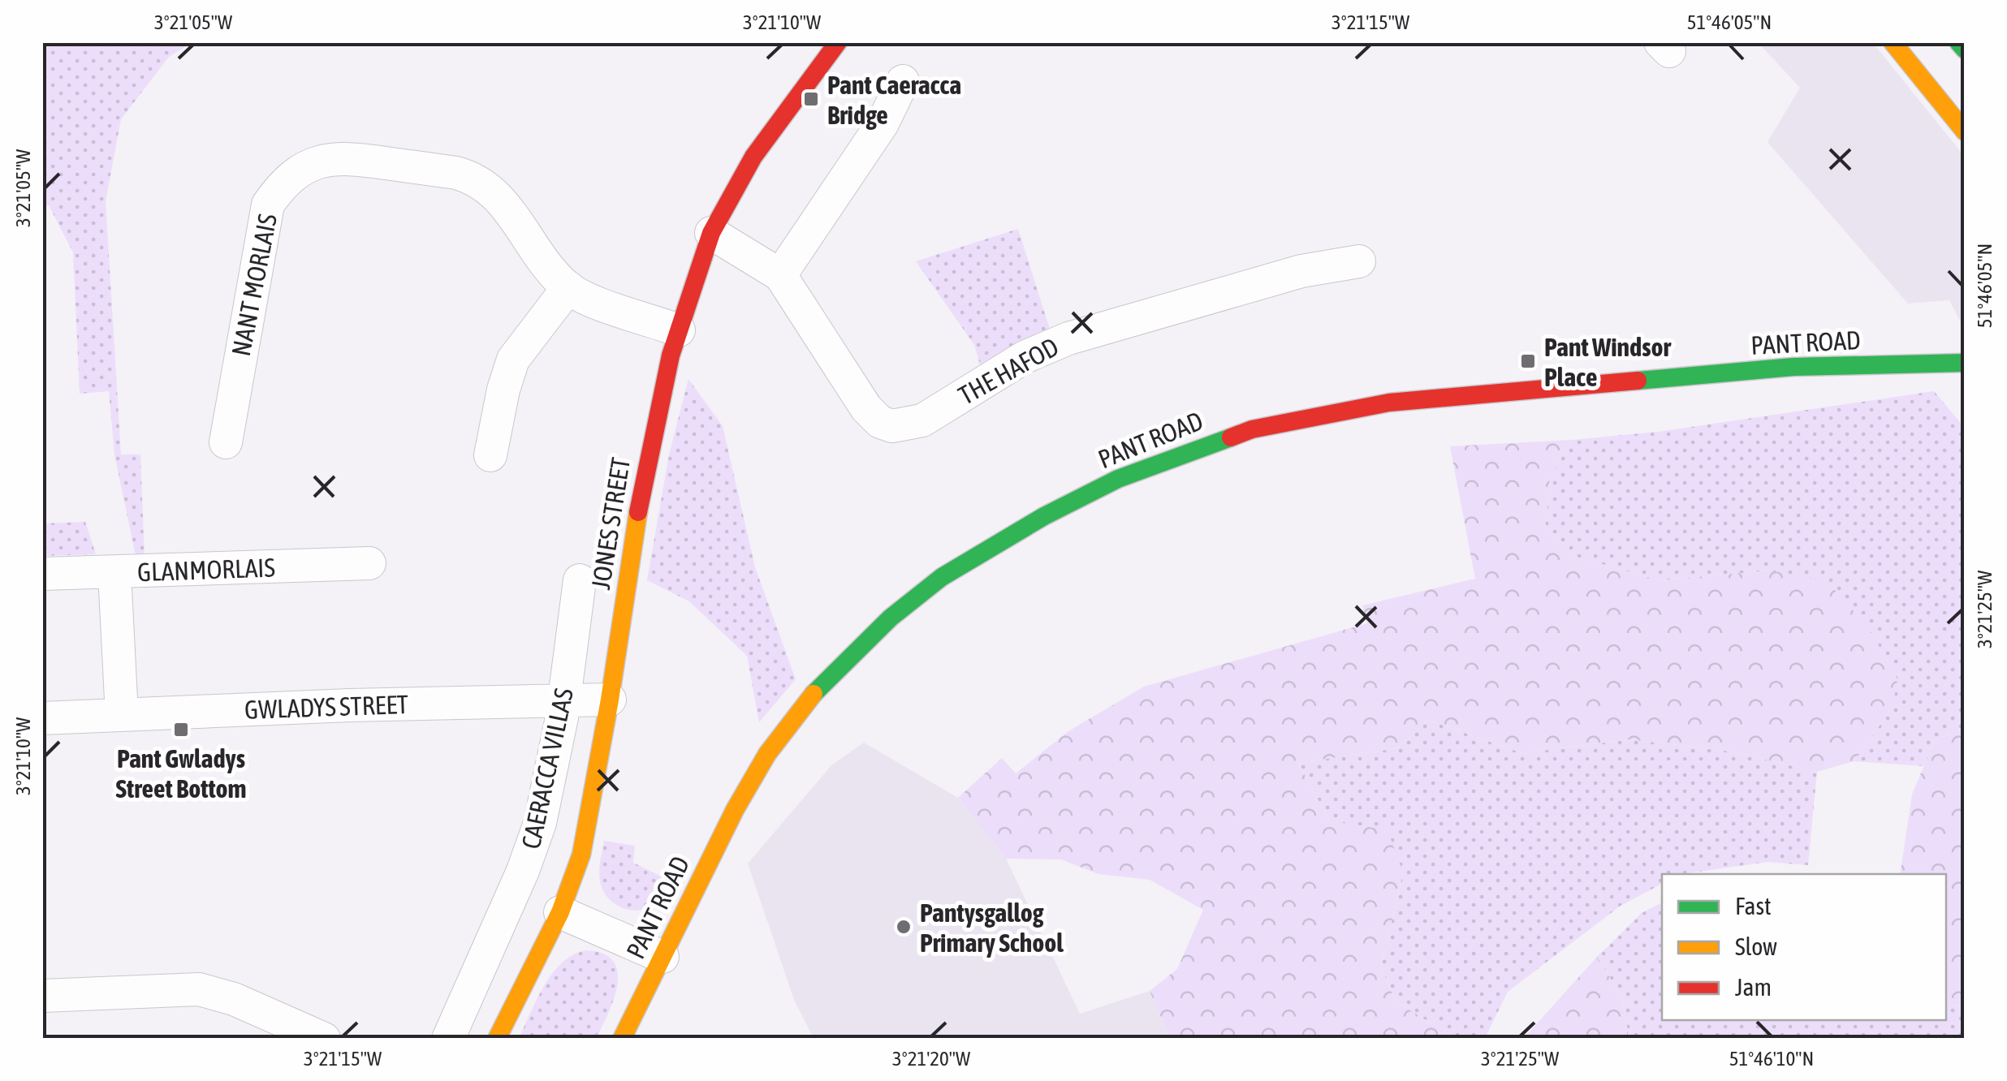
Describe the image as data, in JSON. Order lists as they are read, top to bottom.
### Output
{
  "streets": {
    "main road": ["PANT ROAD", "JONES STREET"],
    "street": [
      "NANT MORLAIS",
      "THE HAFOD",
      "GLANMORLAIS",
      "GWLADYS STREET",
      "CAERACCA VILLAS"
    ]
  },
  "crossings": [
    ["NANT MORLAIS", "JONES STREET"],
    ["THE HAFOD", "JONES STREET"],
    ["JONES STREET", "GWLADYS STREET"],
    ["GWLADYS STREET", "CAERACCA VILLAS"]
  ],
  "places": {
    "transit": ["Pant Caeracca Bridge", "Pant Windsor Place", "Pant Gwladys Street Bottom"],
    "other": ["Pantysgallog Primary School"]
  },
  "legend": ["Fast", "Slow", "Jam"],
  "coordinates": [
    "3°21'05\"W",
    "3°21'10\"W",
    "3°21'15\"W",
    "51°46'05\"N",
    "3°21'25\"W",
    "3°21'20\"W",
    "51°46'10\"N"
  ]
}
